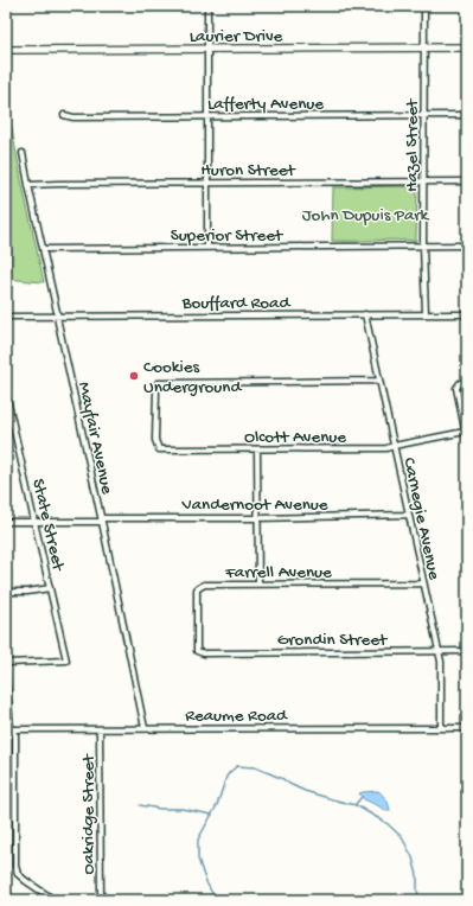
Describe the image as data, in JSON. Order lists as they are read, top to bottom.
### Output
{
  "streets": {
    "street": [
      "Laurier Drive",
      "Lafferty Avenue",
      "Hazel Street",
      "Huron Street",
      "Superior Street",
      "Bouffard Road",
      "Olcott Avenue",
      "Mayfair Avenue",
      "Vandernoot Avenue",
      "Carnegie Avenue",
      "State Street",
      "Farrell Avenue",
      "Grondin Street",
      "Reaume Road",
      "Oakridge Street"
    ]
  },
  "crossings": [
    ["Laurier Drive", "Hazel Street"],
    ["Lafferty Avenue", "Hazel Street"],
    ["Hazel Street", "Huron Street"],
    ["Hazel Street", "Superior Street"],
    ["Hazel Street", "Bouffard Road"],
    ["Huron Street", "Mayfair Avenue"],
    ["Superior Street", "Mayfair Avenue"],
    ["Bouffard Road", "Mayfair Avenue"],
    ["Bouffard Road", "Carnegie Avenue"],
    ["Olcott Avenue", "Carnegie Avenue"],
    ["Mayfair Avenue", "Vandernoot Avenue"],
    ["Mayfair Avenue", "Reaume Road"],
    ["Vandernoot Avenue", "Carnegie Avenue"],
    ["Vandernoot Avenue", "State Street"],
    ["Carnegie Avenue", "Farrell Avenue"],
    ["Carnegie Avenue", "Grondin Street"],
    ["Carnegie Avenue", "Reaume Road"],
    ["Farrell Avenue", "Grondin Street"],
    ["Reaume Road", "Oakridge Street"]
  ],
  "parks": ["John Dupuis Park"],
  "places": ["Cookies Underground"]
}
